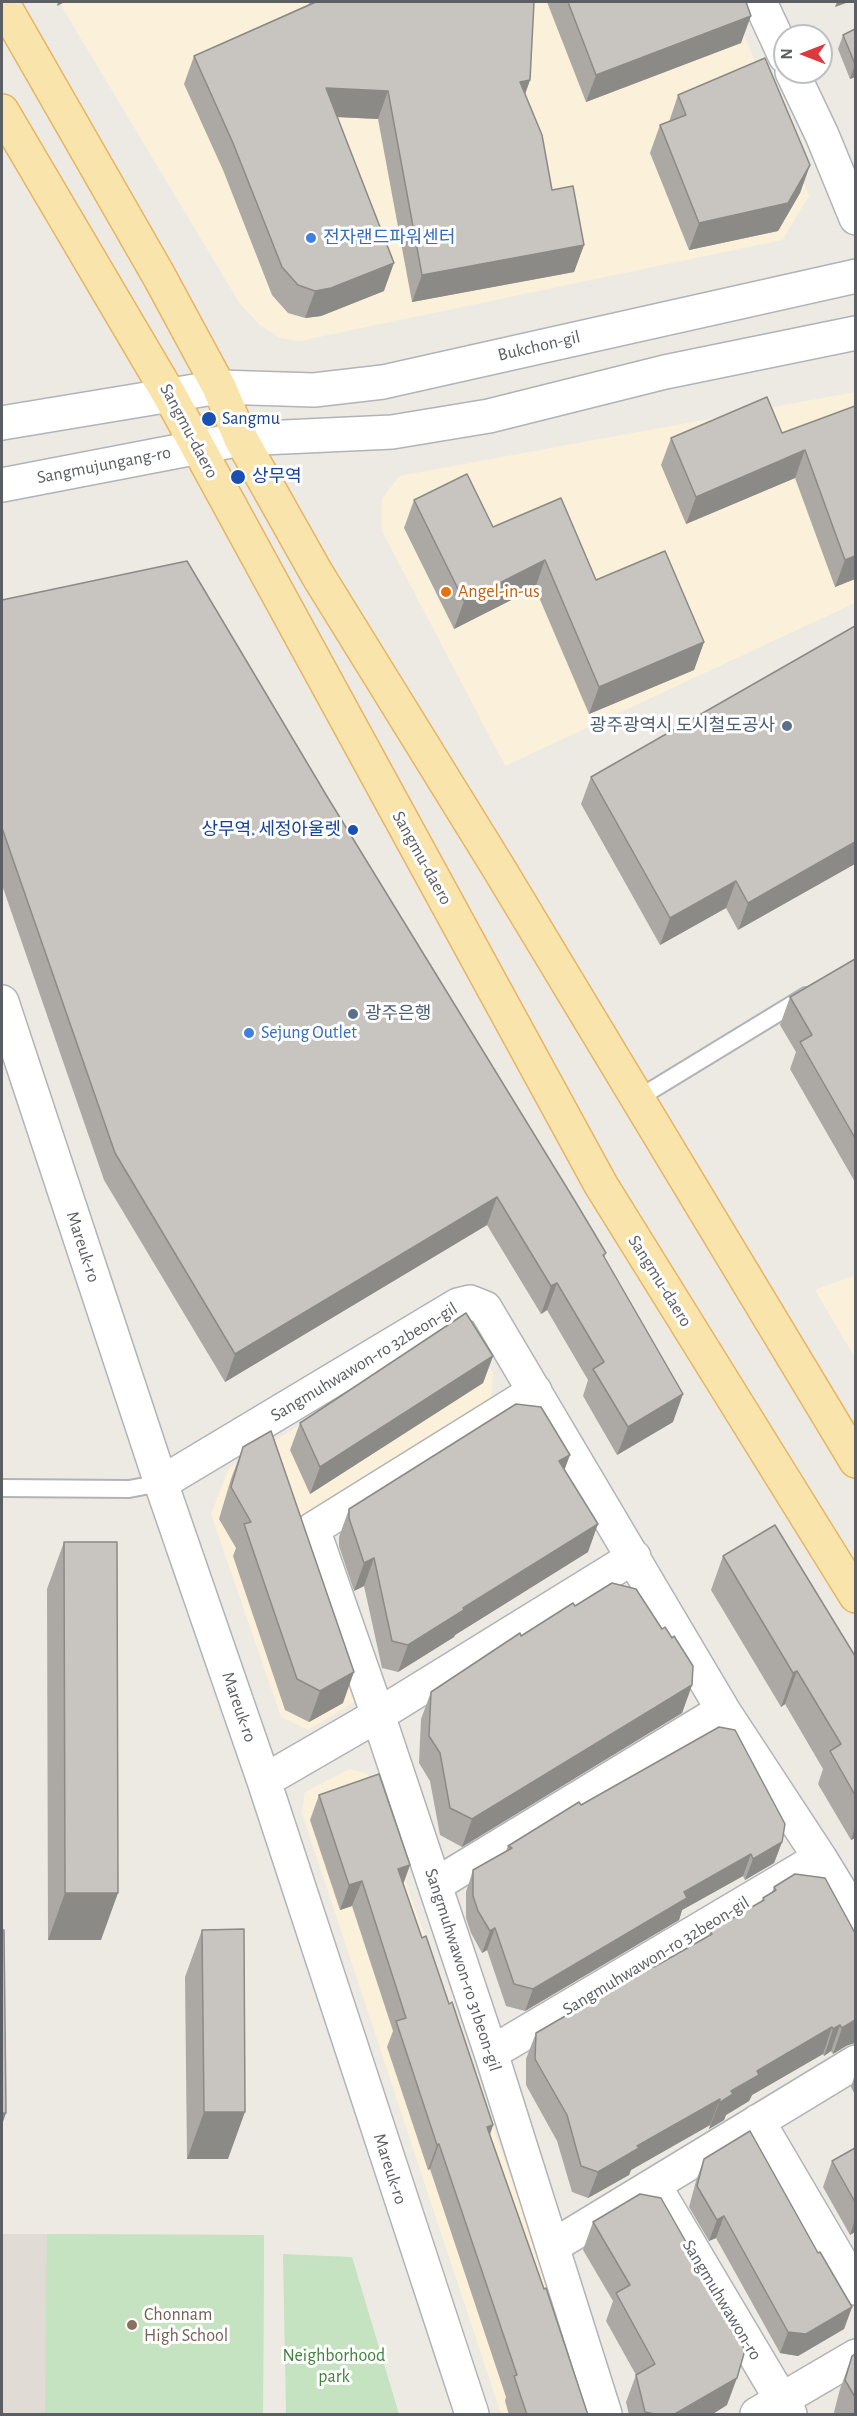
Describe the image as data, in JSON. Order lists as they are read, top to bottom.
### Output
{
  "streets": {
    "main road": ["Sangmu-daero"],
    "street": [
      "Bukchon-gil",
      "Sangmujungang-ro",
      "Mareuk-ro",
      "Sangmuhwawon-ro 32beon-gil",
      "Sangmuhwawon-ro 31beon-gil",
      "Sangmuhwawon-ro"
    ]
  },
  "crossings": [
    ["Sangmu-daero", "Sangmujungang-ro"],
    ["Mareuk-ro", "Sangmuhwawon-ro 32beon-gil"],
    ["Sangmuhwawon-ro 32beon-gil", "Sangmuhwawon-ro 31beon-gil"]
  ],
  "parks": ["Neighborhood park"],
  "places": [
    "전자랜드파워센터",
    "Sangmu",
    "상무역",
    "Angel-in-us",
    "광주광역시 도시철도공사",
    "상무역. 세정아울렛",
    "광주은행",
    "Sejung Outlet",
    "Chonnam High School"
  ],
  "north": "left"
}
